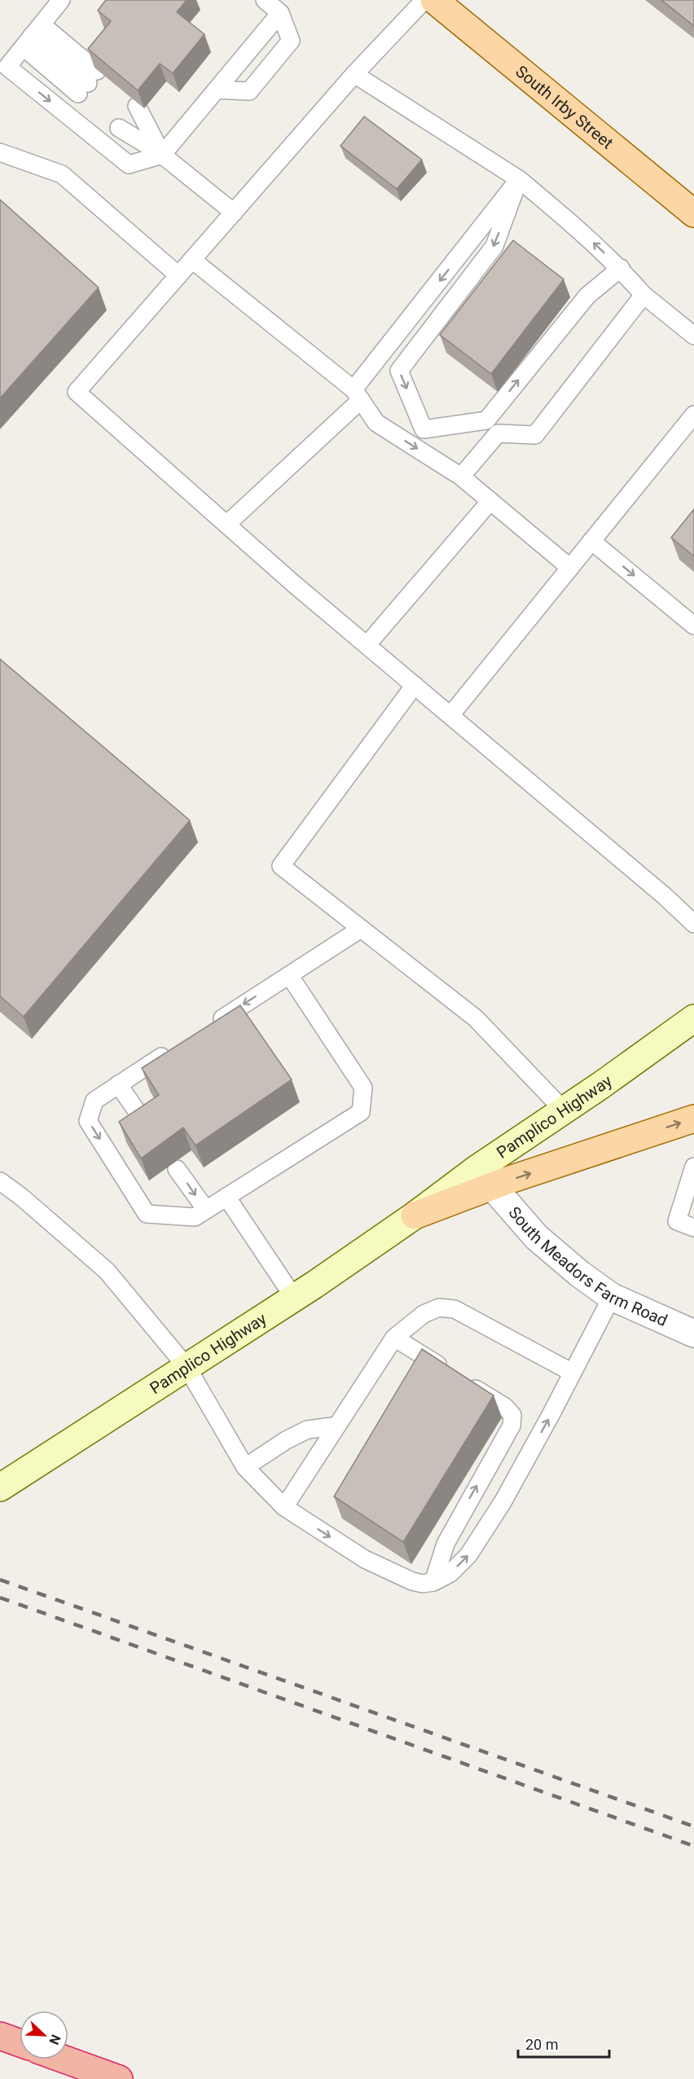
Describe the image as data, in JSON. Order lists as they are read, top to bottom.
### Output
{
  "streets": {
    "main road": ["South Irby Street", "Pamplico Highway"],
    "street": ["South Meadors Farm Road"]
  },
  "crossings": [
    ["Pamplico Highway", "South Meadors Farm Road"]
  ],
  "scale_bar": "20 m",
  "north": "bottom right"
}
